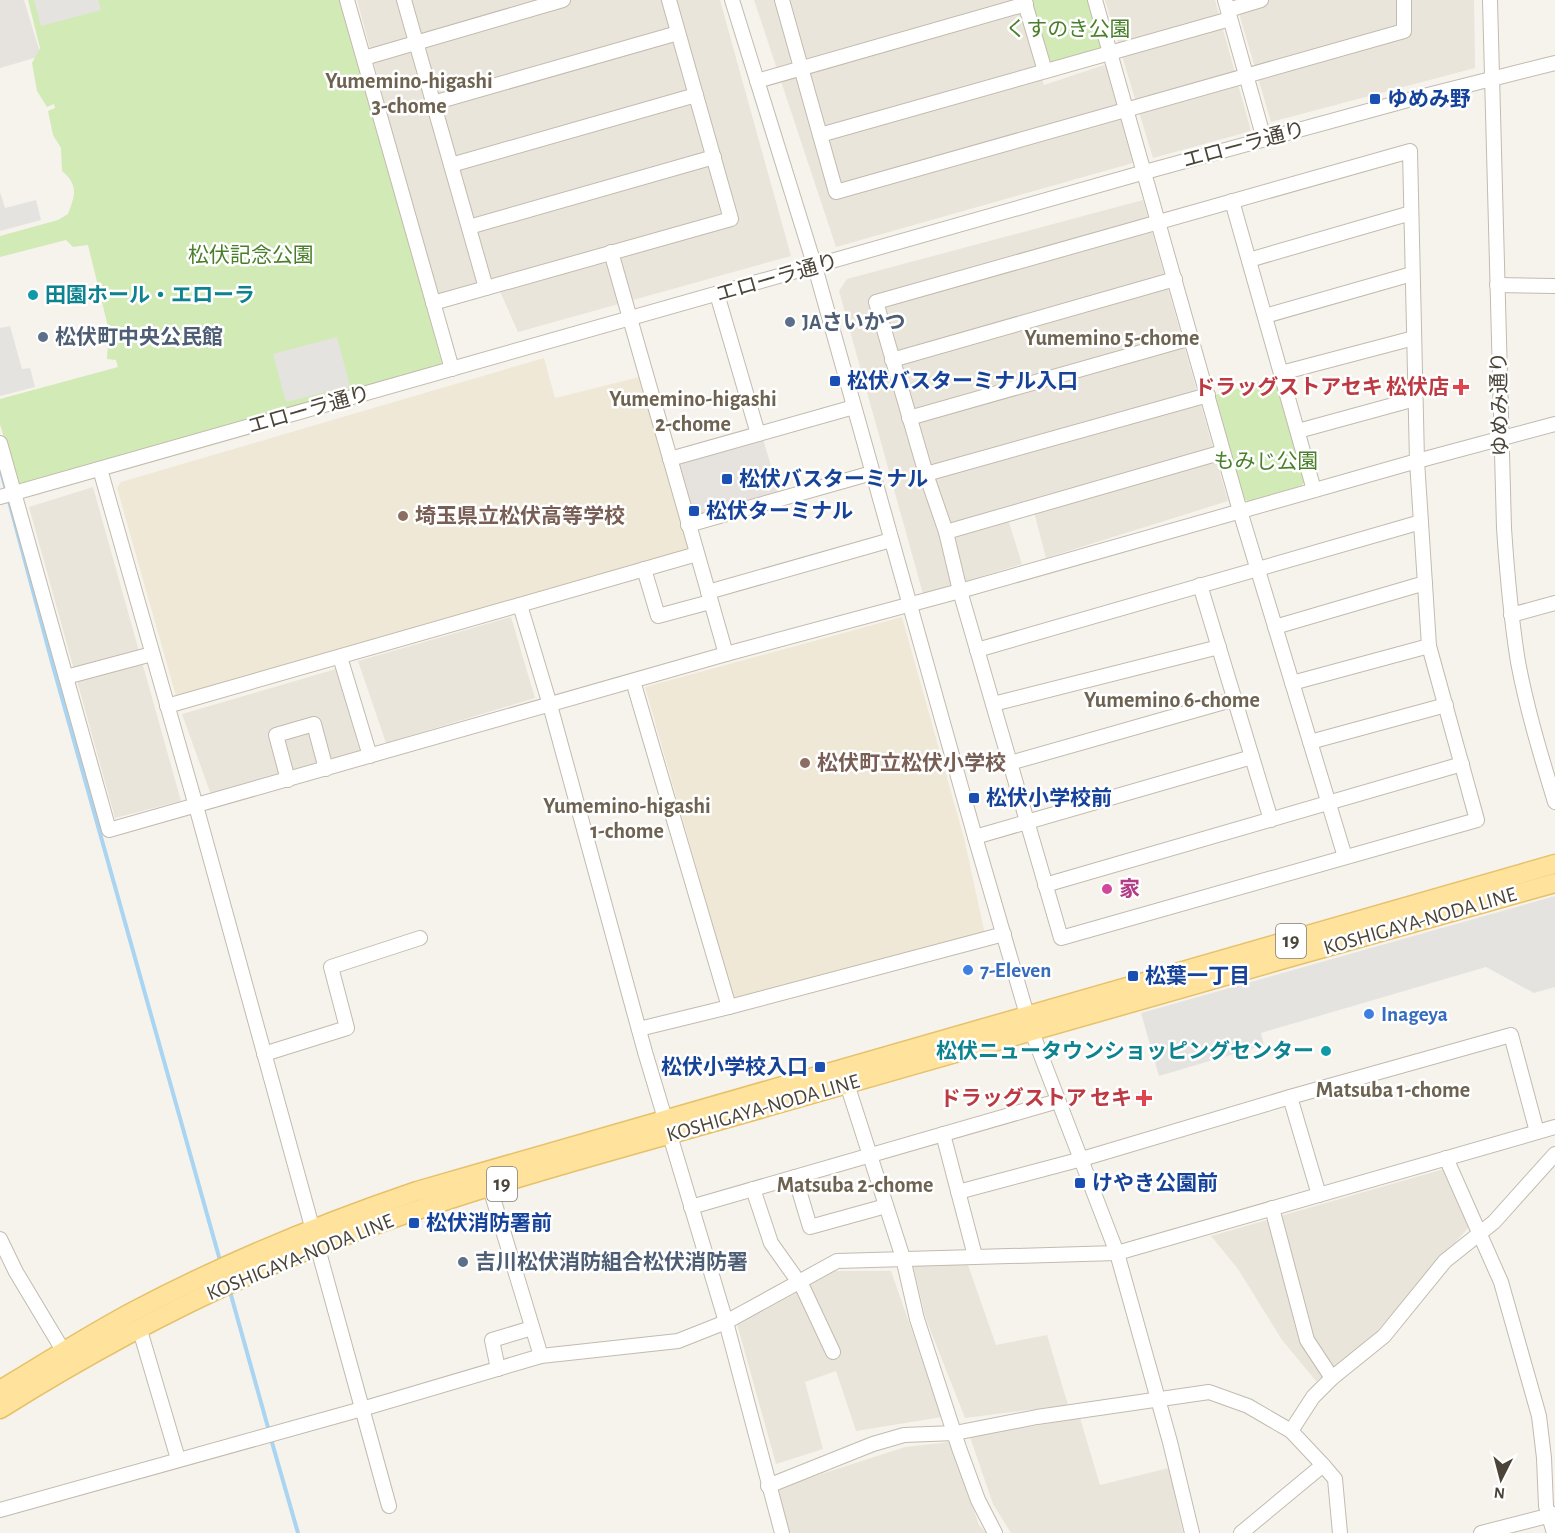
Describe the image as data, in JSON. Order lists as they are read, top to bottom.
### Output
{
  "streets": {
    "main road": ["KOSHIGAYA-NODA LINE", "19"],
    "street": ["エローラ通り", "ゆめみ通り"]
  },
  "crossings": [
    ["エローラ通り", "ゆめみ通り"]
  ],
  "districts": [
    "Yumemino-higashi 3-chome",
    "Yumemino 5-chome",
    "Yumemino-higashi 2-chome",
    "Yumemino 6-chome",
    "Yumemino-higashi 1-chome",
    "Matsuba 1-chome",
    "Matsuba 2-chome"
  ],
  "parks": ["くすのき公園", "松伏記念公園", "もみじ公園"],
  "places": {
    "transit": [
      "ゆめみ野",
      "松伏バスターミナル入口",
      "松伏バスターミナル",
      "松伏ターミナル",
      "松伏小学校前",
      "松葉一丁目",
      "松伏小学校入口",
      "けやき公園前",
      "松伏消防署前"
    ],
    "other": [
      "田園ホール・エローラ",
      "JAさいかつ",
      "松伏町中央公民館",
      "埼玉県立松伏高等学校",
      "松伏町立松伏小学校",
      "家",
      "7-Eleven",
      "Inageya",
      "松伏ニュータウンショッピングセンター",
      "吉川松伏消防組合松伏消防署"
    ],
    "health": ["ドラッグストアセキ 松伏店", "ドラッグストア セキ"]
  },
  "north": "bottom"
}
